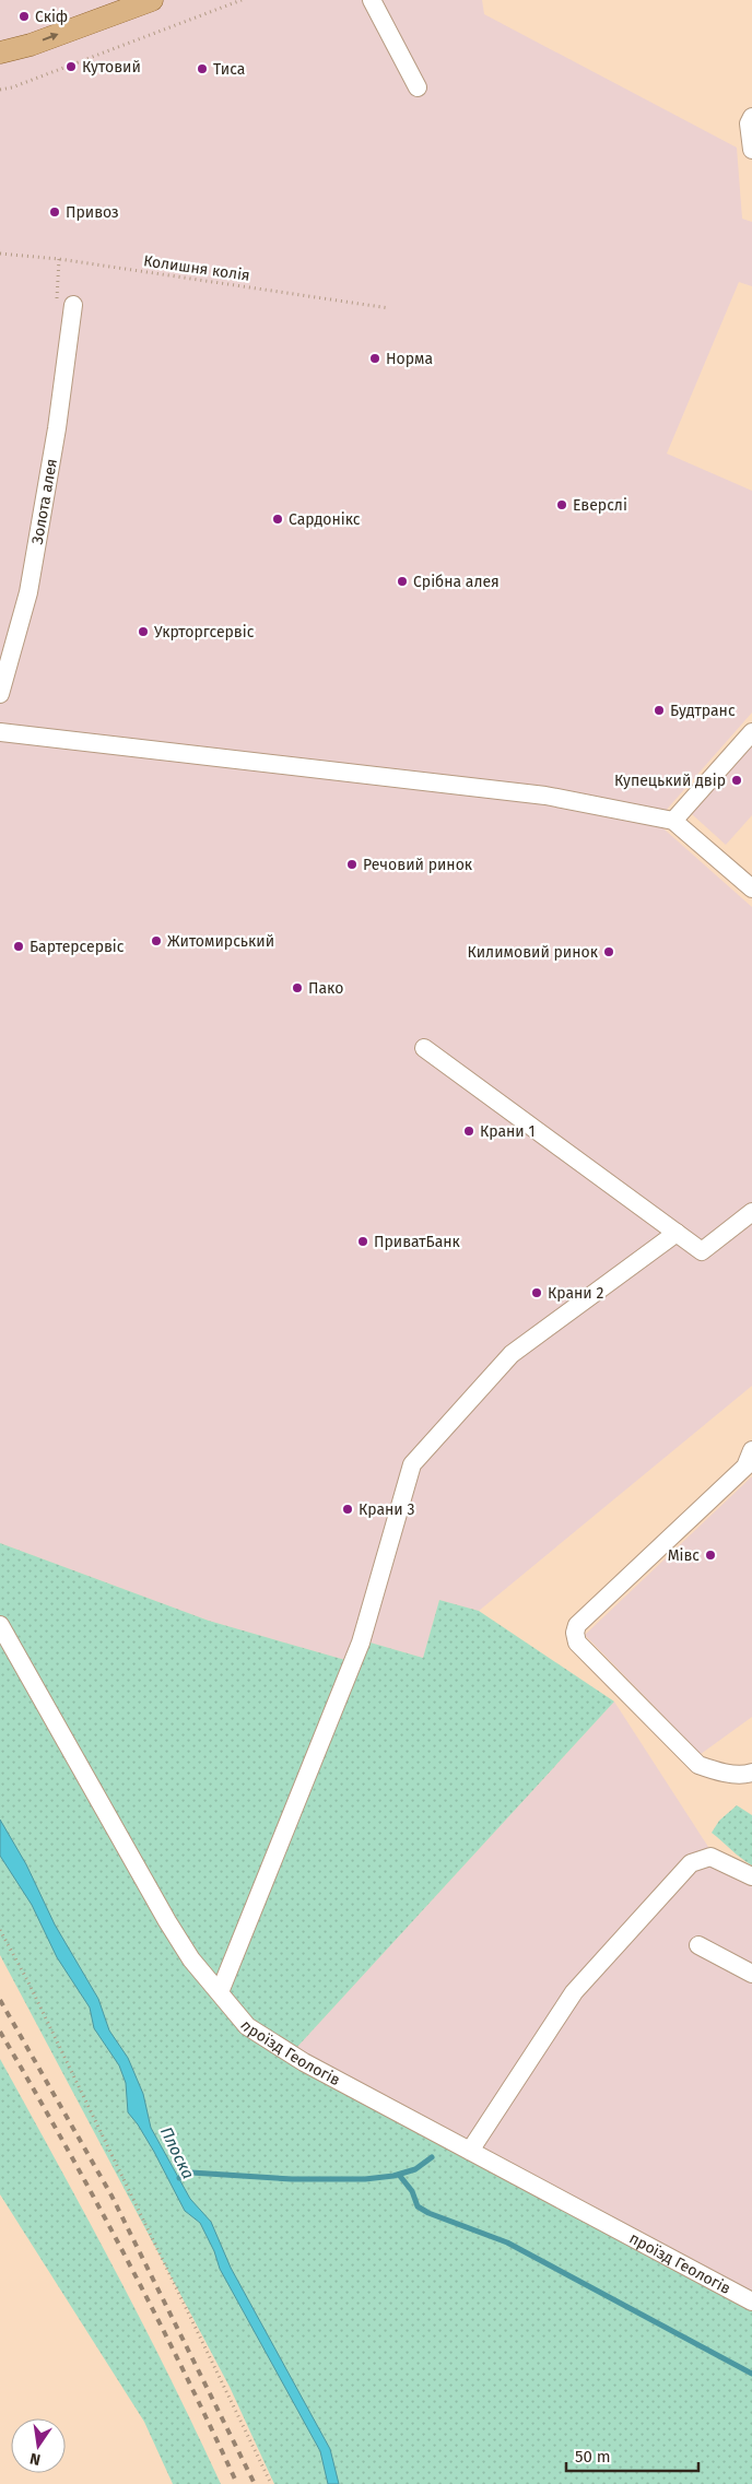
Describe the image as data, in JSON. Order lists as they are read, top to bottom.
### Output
{
  "streets": {
    "street": ["Золота алея", "проїзд Геологів"],
    "path": ["Колишня колія"]
  },
  "water": ["Плоска"],
  "places": [
    "Скіф",
    "Кутовий",
    "Тиса",
    "Привоз",
    "Норма",
    "Еверслі",
    "Сардонікс",
    "Срібна алея",
    "Укрторгсервіс",
    "Будтранс",
    "Купецький двір",
    "Речовий ринок",
    "Житомирський",
    "Бартерсервіс",
    "Килимовий ринок",
    "Пако",
    "Крани 1",
    "ПриватБанк",
    "Крани 2",
    "Крани 3",
    "Мівс"
  ],
  "scale_bar": "50 m",
  "north": "bottom"
}
